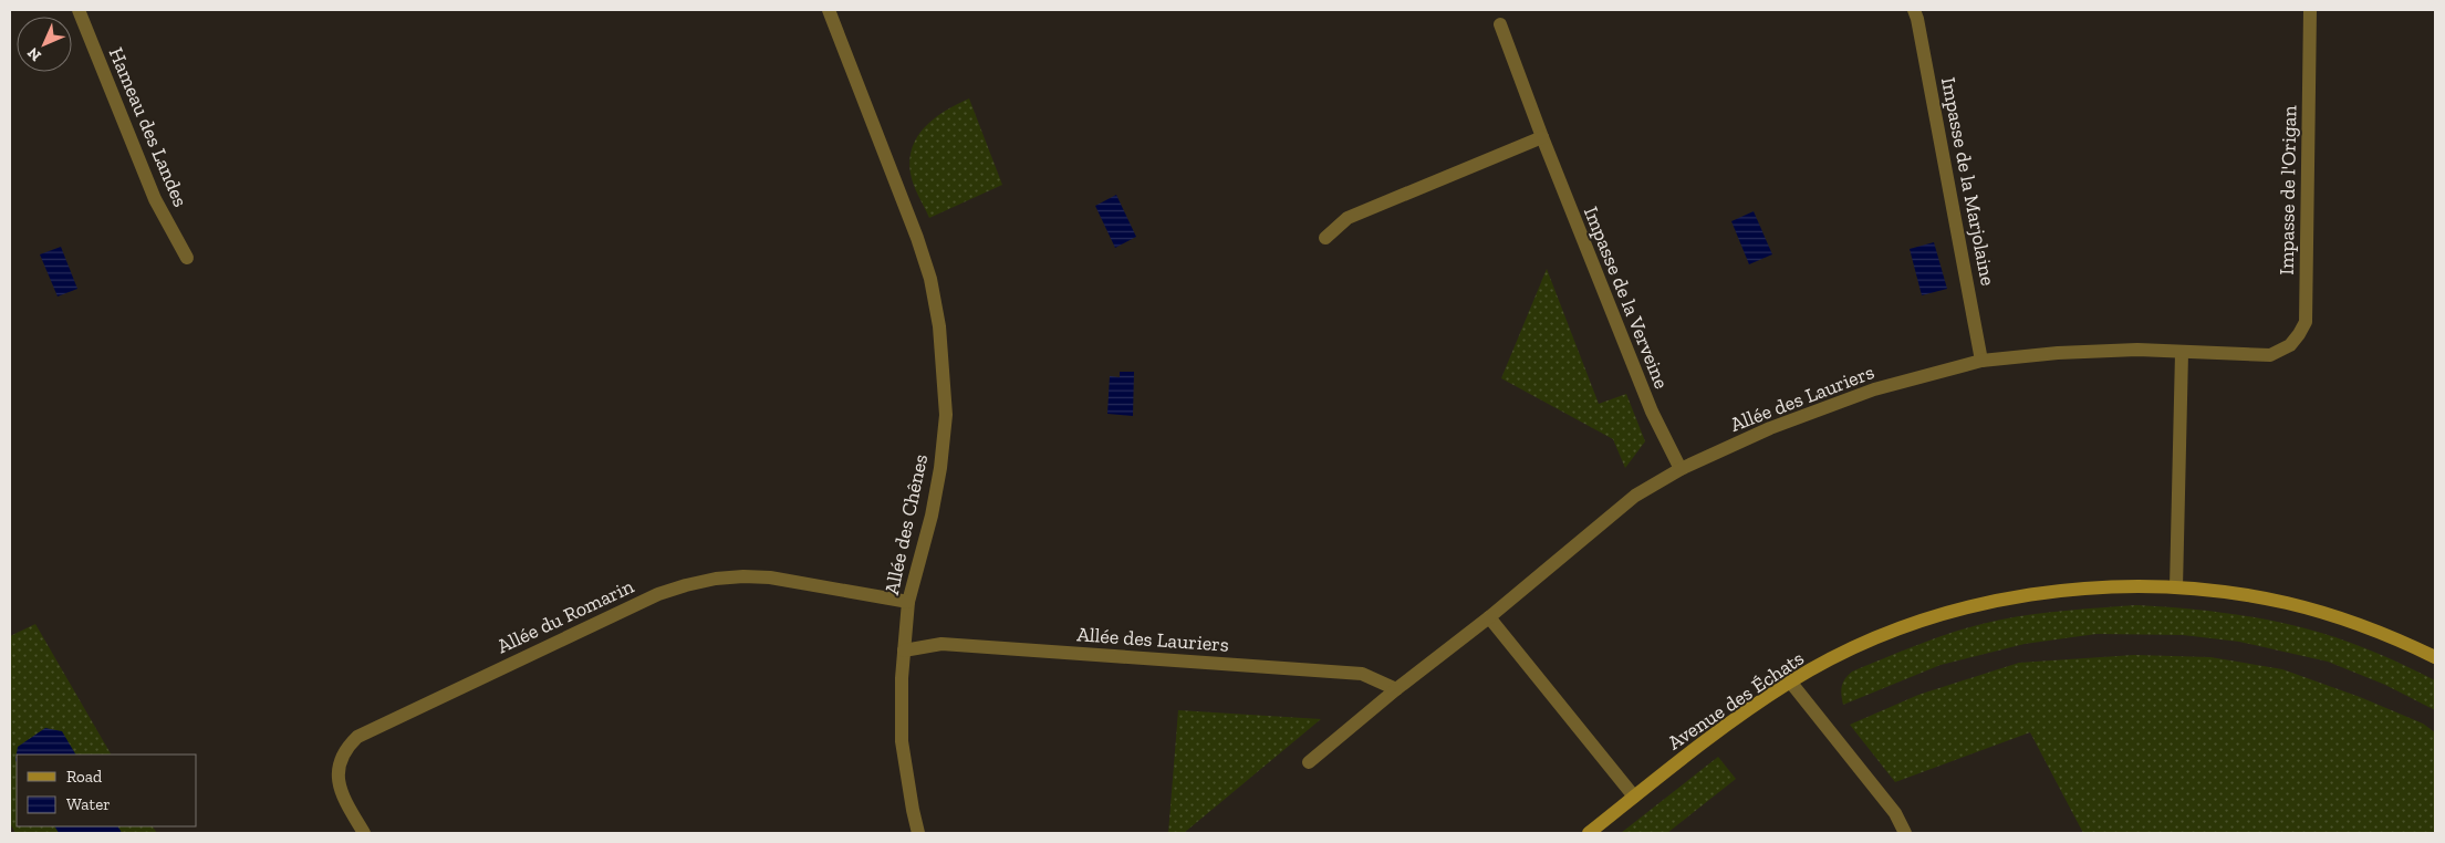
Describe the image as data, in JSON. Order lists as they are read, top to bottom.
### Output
{
  "streets": {
    "street": [
      "Hameau des Landes",
      "Impasse de la Marjolaine",
      "Impasse de l'Origan",
      "Impasse de la Verveine",
      "Allée des Lauriers",
      "Allée des Chênes",
      "Allée du Romarin",
      "Avenue des Échats"
    ]
  },
  "crossings": [
    ["Impasse de la Marjolaine", "Allée des Lauriers"],
    ["Impasse de l'Origan", "Allée des Lauriers"],
    ["Impasse de la Verveine", "Allée des Lauriers"],
    ["Allée des Lauriers", "Allée des Chênes"],
    ["Allée des Chênes", "Allée du Romarin"]
  ],
  "legend": ["Road", "Water"],
  "north": "bottom left"
}
